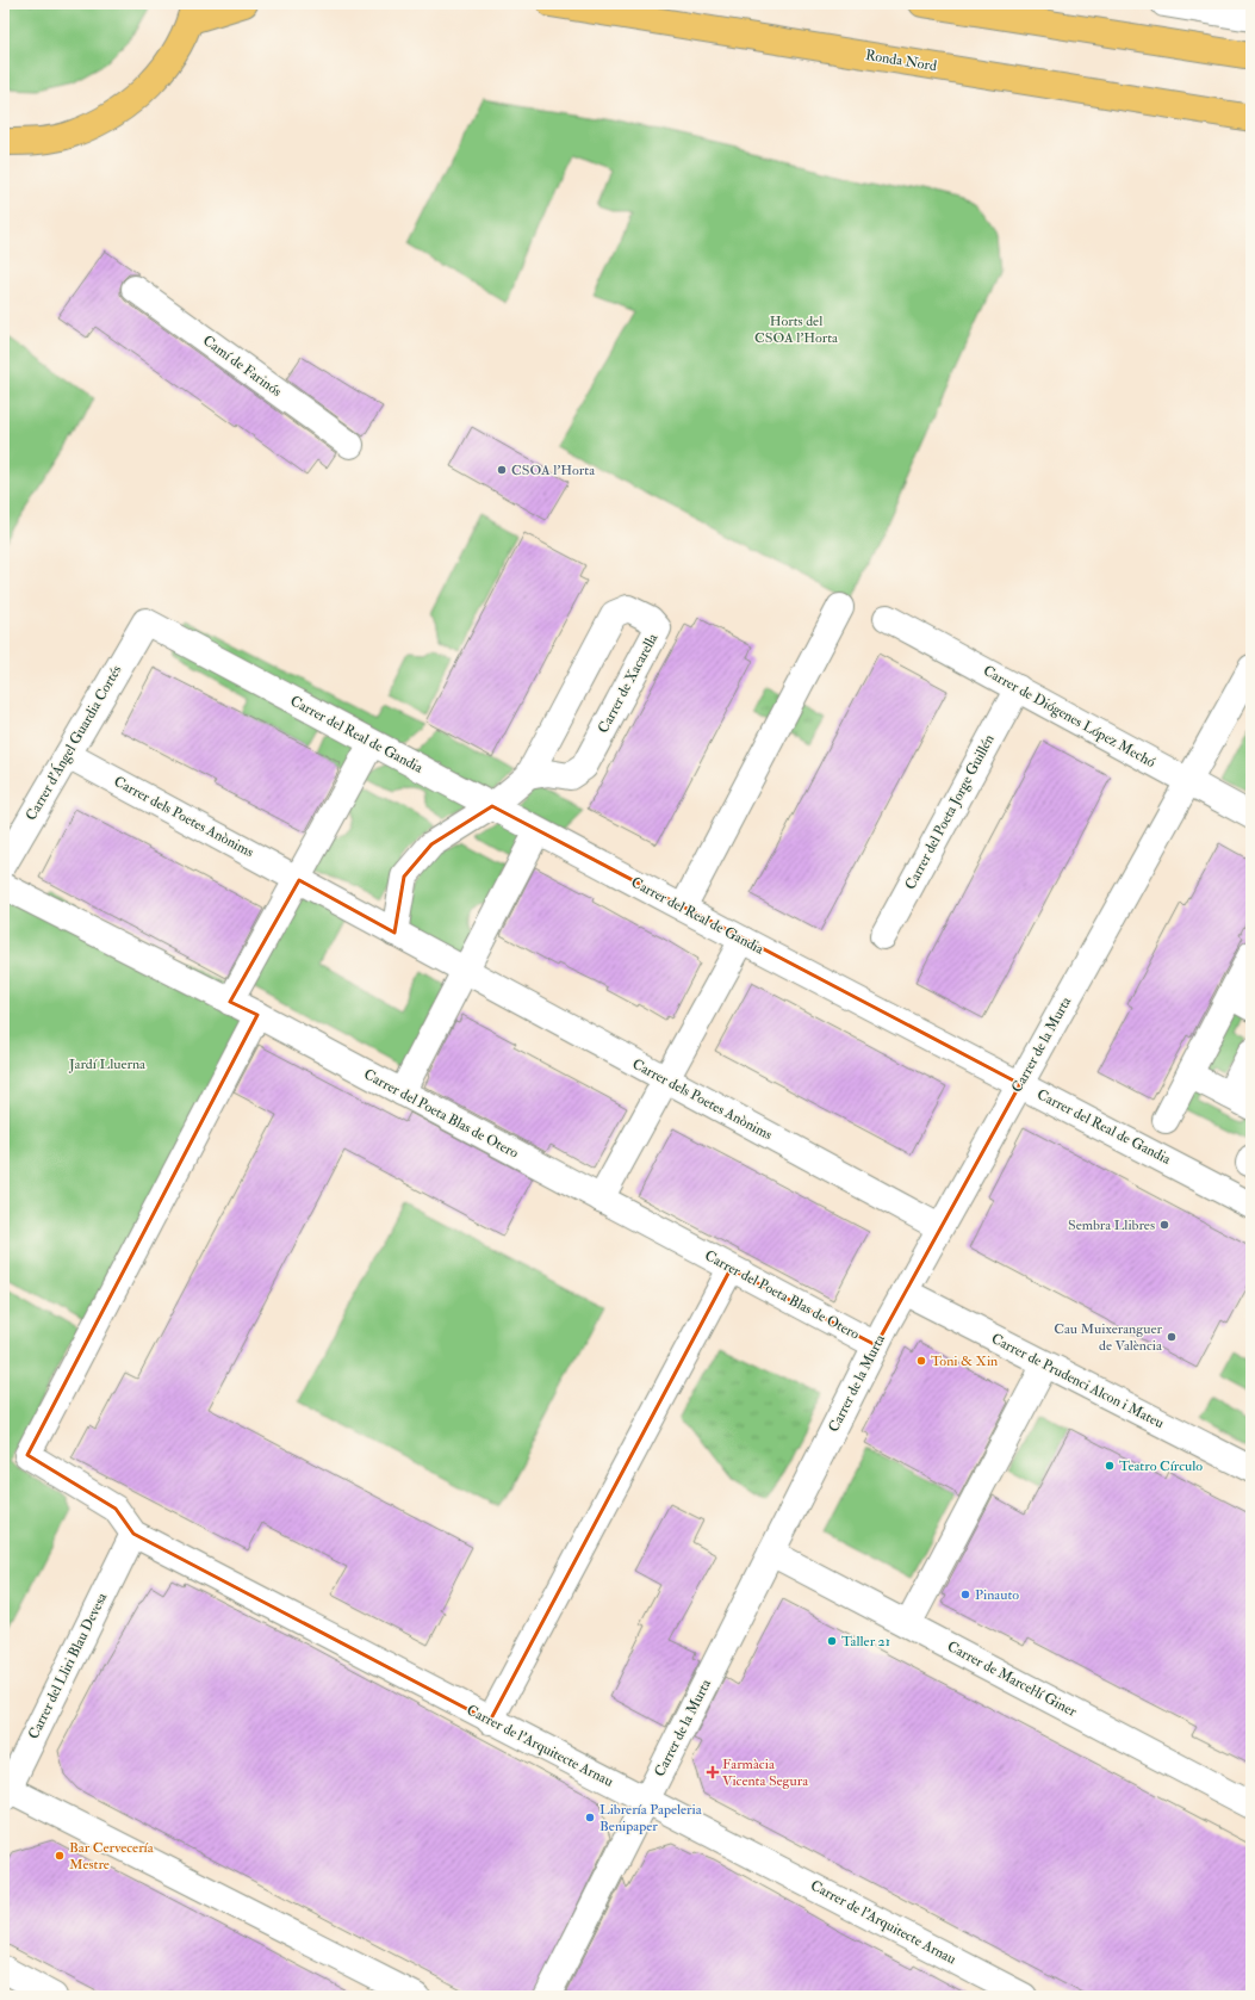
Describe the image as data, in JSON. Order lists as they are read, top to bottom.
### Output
{
  "streets": {
    "main road": ["Ronda Nord"],
    "street": [
      "Camí de Farinós",
      "Carrer de Xacarella",
      "Carrer de Diógenes López Mechó",
      "Carrer del Real de Gandia",
      "Carrer d'Ángel Guardia Cortés",
      "Carrer del Poeta Jorge Guillén",
      "Carrer dels Poetes Anònims",
      "Carrer de la Murta",
      "Carrer del Poeta Blas de Otero",
      "Carrer de Prudenci Alcon i Mateu",
      "Carrer del Lliri Blau Devesa",
      "Carrer de Marcel·lí Giner",
      "Carrer de l'Arquitecte Arnau"
    ]
  },
  "crossings": [
    ["Carrer de Diógenes López Mechó", "Carrer del Poeta Jorge Guillén"],
    ["Carrer de Diógenes López Mechó", "Carrer de la Murta"],
    ["Carrer del Real de Gandia", "Carrer d'Ángel Guardia Cortés"],
    ["Carrer del Real de Gandia", "Carrer de la Murta"],
    ["Carrer d'Ángel Guardia Cortés", "Carrer dels Poetes Anònims"],
    ["Carrer dels Poetes Anònims", "Carrer de la Murta"],
    ["Carrer de la Murta", "Carrer del Poeta Blas de Otero"],
    ["Carrer de la Murta", "Carrer de Prudenci Alcon i Mateu"],
    ["Carrer de la Murta", "Carrer de Marcel·lí Giner"],
    ["Carrer de la Murta", "Carrer de l'Arquitecte Arnau"],
    ["Carrer del Lliri Blau Devesa", "Carrer de l'Arquitecte Arnau"]
  ],
  "parks": ["Horts del CSOA l'Horta", "Jardí Lluerna"],
  "places": {
    "other": [
      "CSOA l'Horta",
      "Sembra Llibres",
      "Cau Muixeranguer de València",
      "Toni & Xin",
      "Teatro Círculo",
      "Pinauto",
      "Taller 21",
      "Librería Papeleria Benipaper",
      "Bar Cervecería Mestre"
    ],
    "health": ["Farmàcia Vicenta Segura"]
  }
}
